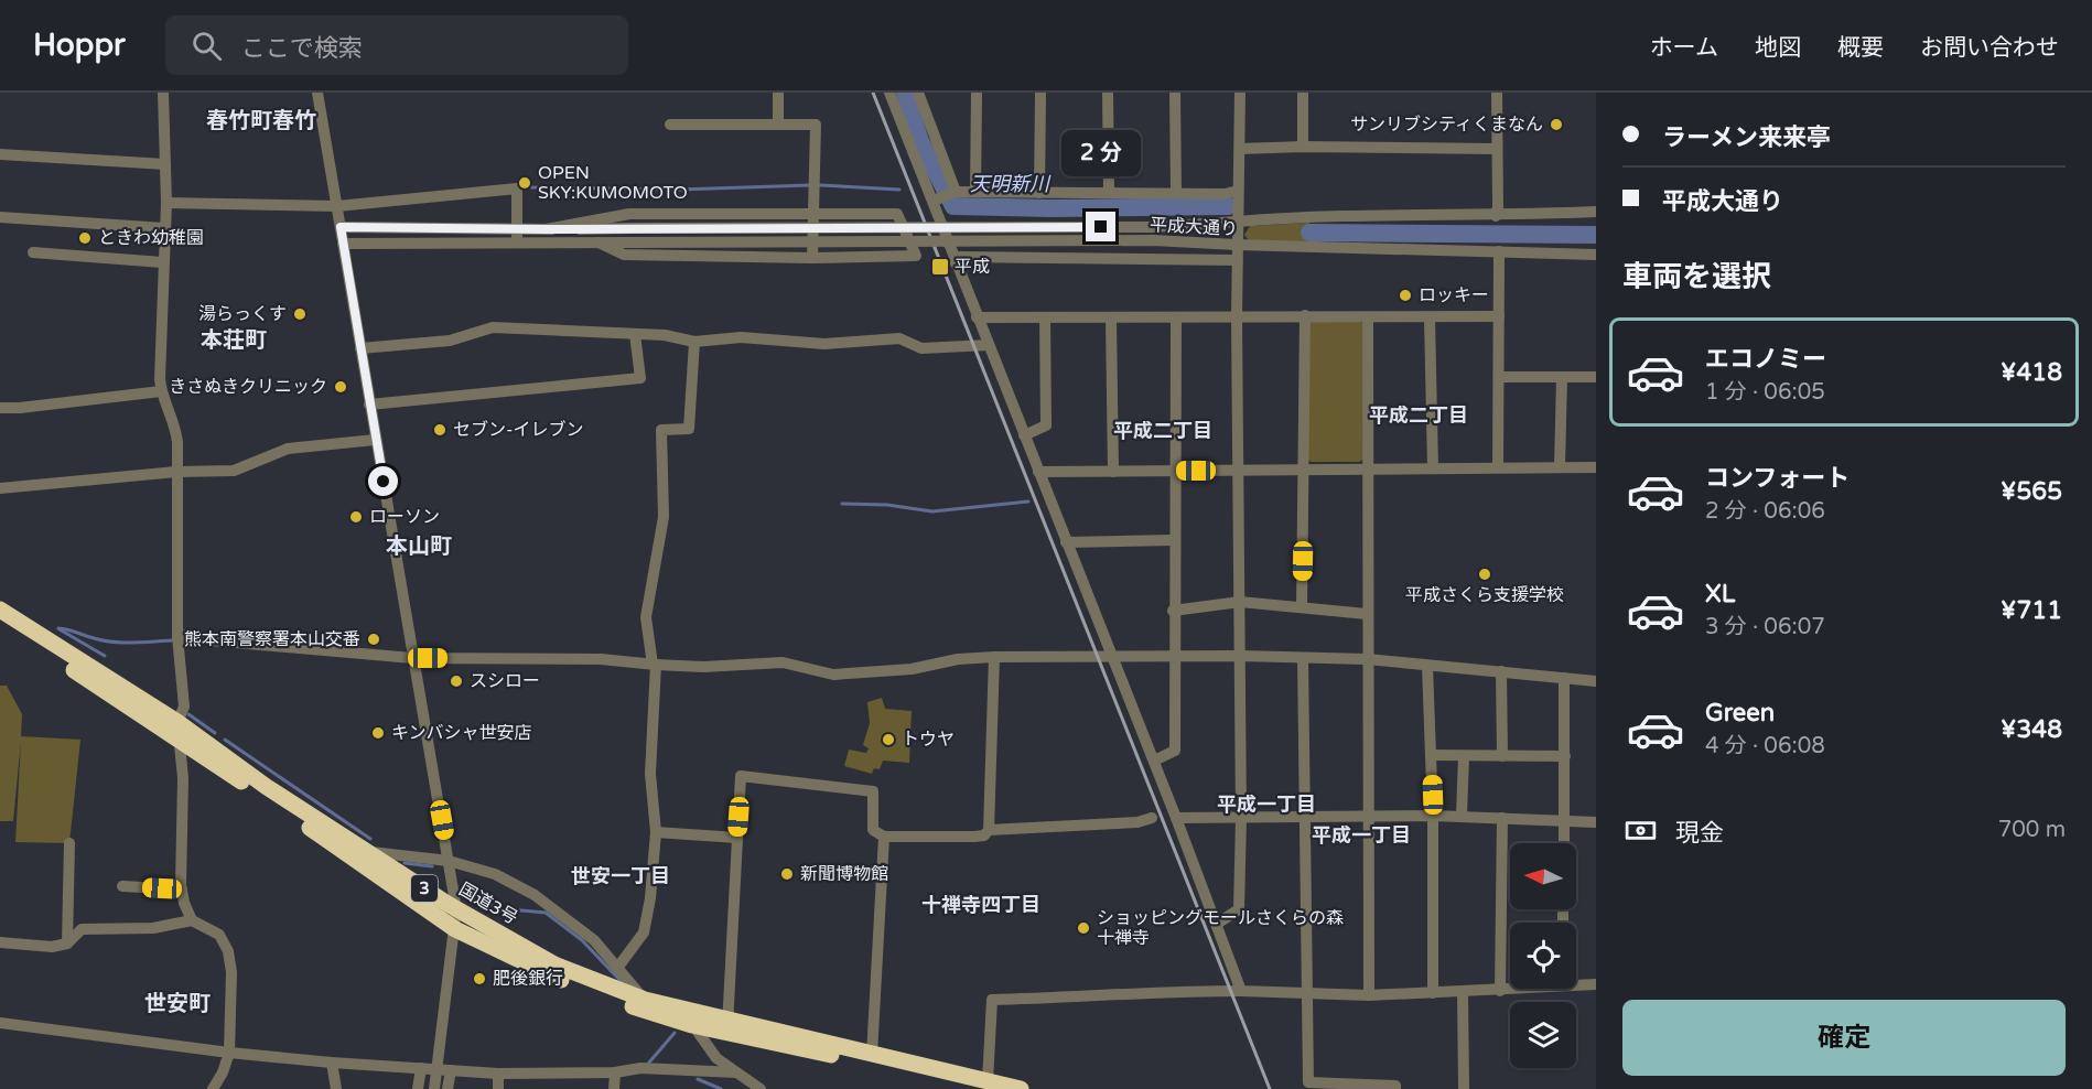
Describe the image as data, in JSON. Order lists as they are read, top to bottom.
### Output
{
  "streets": {
    "highway": ["3", "国道3号"],
    "street": ["平成大通り"]
  },
  "districts": [
    "春竹町春竹",
    "本荘町",
    "平成二丁目",
    "平成二丁目",
    "本山町",
    "平成一丁目",
    "平成一丁目",
    "世安一丁目",
    "十禅寺四丁目",
    "世安町"
  ],
  "water": ["天明新川"],
  "places": {
    "other": [
      "サンリブシティくまなん",
      "OPEN SKY:KUMOMOTO",
      "ときわ幼稚園",
      "ロッキー",
      "湯らっくす",
      "きさぬきクリニック",
      "セブン-イレブン",
      "ローソン",
      "平成さくら支援学校",
      "熊本南警察署本山交番",
      "スシロー",
      "キンバシャ世安店",
      "トウヤ",
      "新聞博物館",
      "ショッピングモールさくらの森 十禅寺",
      "肥後銀行"
    ],
    "transit": ["平成"]
  },
  "north": "left",
  "page": {
    "header": "Hoppr",
    "search": "ここで検索",
    "nav": [
      "ホーム",
      "地図",
      "概要",
      "お問い合わせ"
    ],
    "banner": ["ラーメン来来亭", "平成大通り"],
    "bubble": "2 分",
    "heading": "車両を選択",
    "list": [
      {
        "name": "エコノミー",
        "note": "1 分 · 06:05",
        "value": "¥418"
      },
      {
        "name": "コンフォート",
        "note": "2 分 · 06:06",
        "value": "¥565"
      },
      {
        "name": "XL",
        "note": "3 分 · 06:07",
        "value": "¥711"
      },
      {
        "name": "Green",
        "note": "4 分 · 06:08",
        "value": "¥348"
      }
    ],
    "pay": ["現金", "700 m"],
    "buttons": "確定"
  }
}
